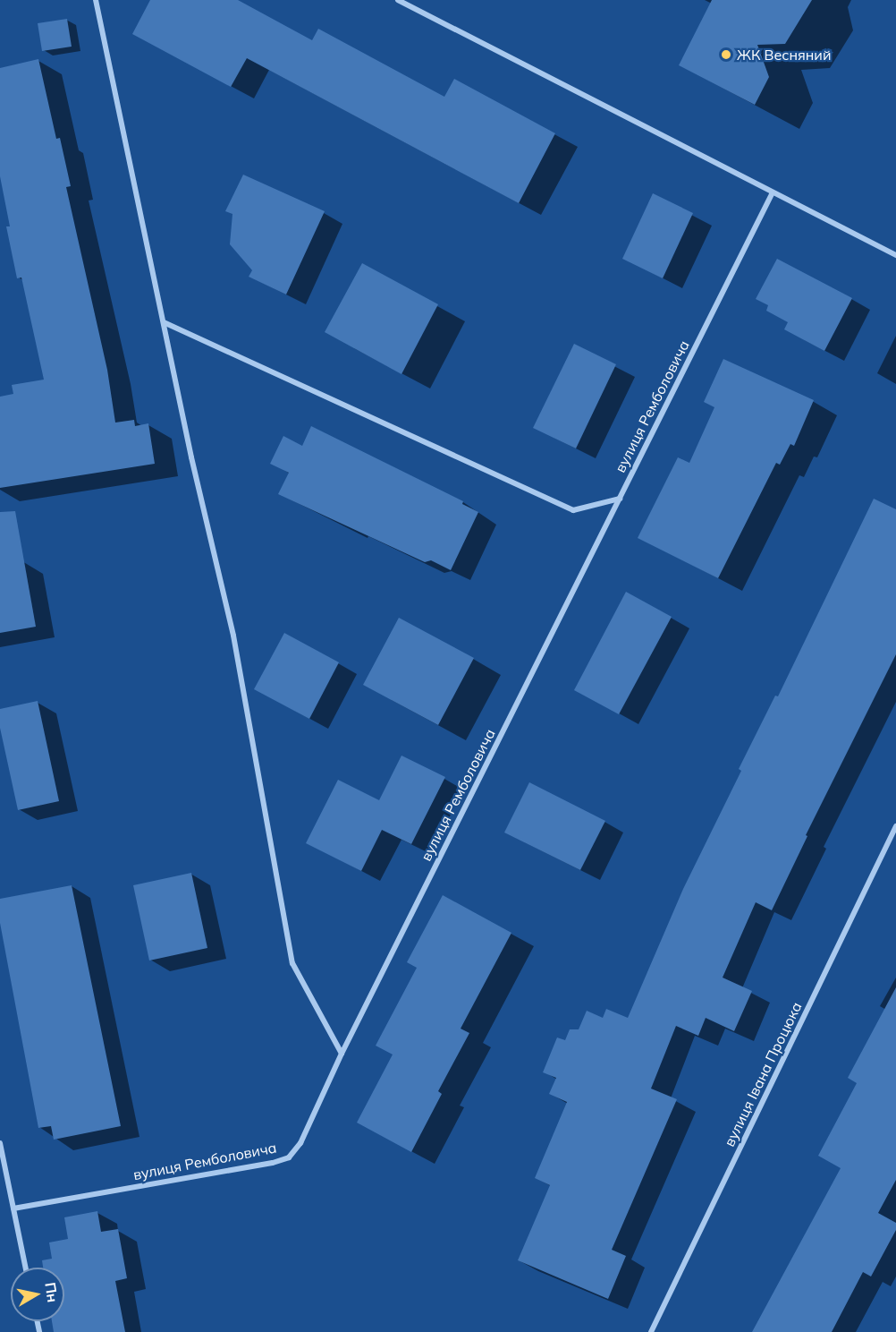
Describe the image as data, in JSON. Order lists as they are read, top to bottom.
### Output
{
  "streets": {
    "street": ["вулиця Ремболовича", "вулиця Івана Процюка"]
  },
  "places": ["ЖК Весняний"],
  "north": "right"
}
